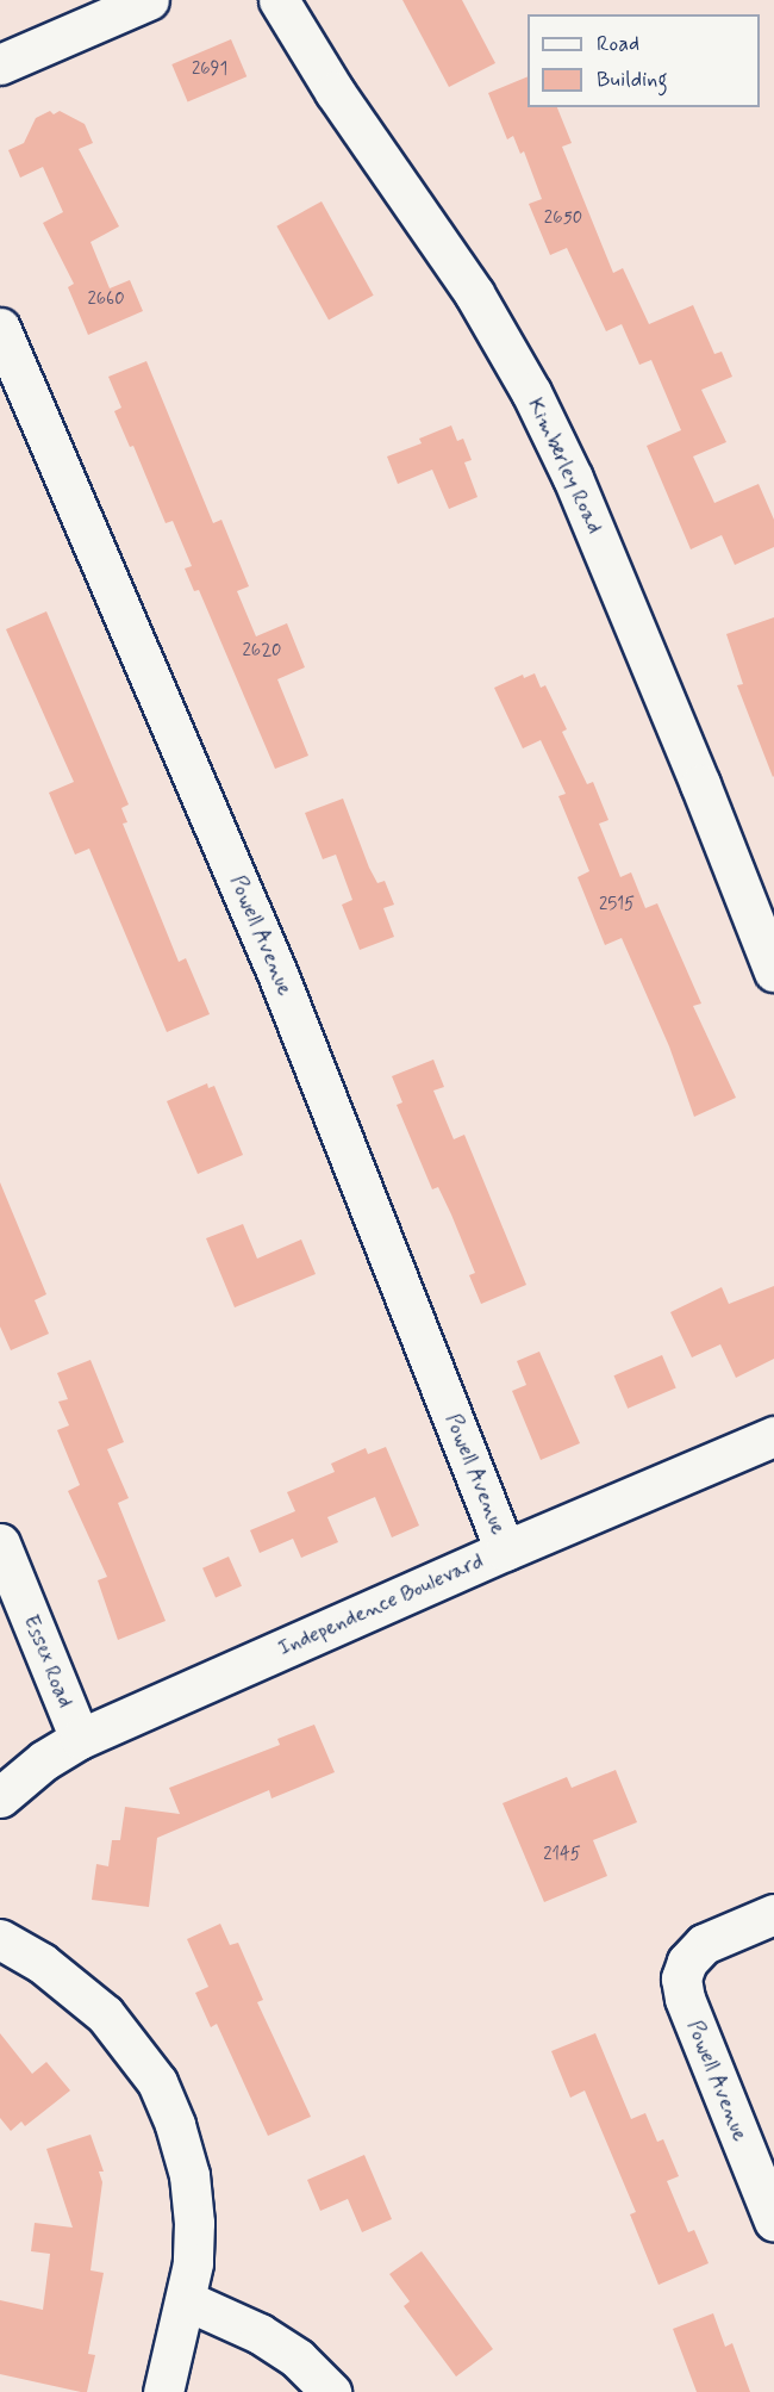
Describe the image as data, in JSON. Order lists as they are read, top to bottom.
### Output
{
  "streets": {
    "street": [
      "Kimberley Road",
      "Powell Avenue",
      "Independence Boulevard",
      "Essex Road"
    ]
  },
  "crossings": [
    ["Powell Avenue", "Independence Boulevard"],
    ["Independence Boulevard", "Essex Road"]
  ],
  "house_numbers": [
    "2691",
    "2650",
    "2660",
    "2620",
    "2515",
    "2145"
  ],
  "legend": ["Road", "Building"]
}
